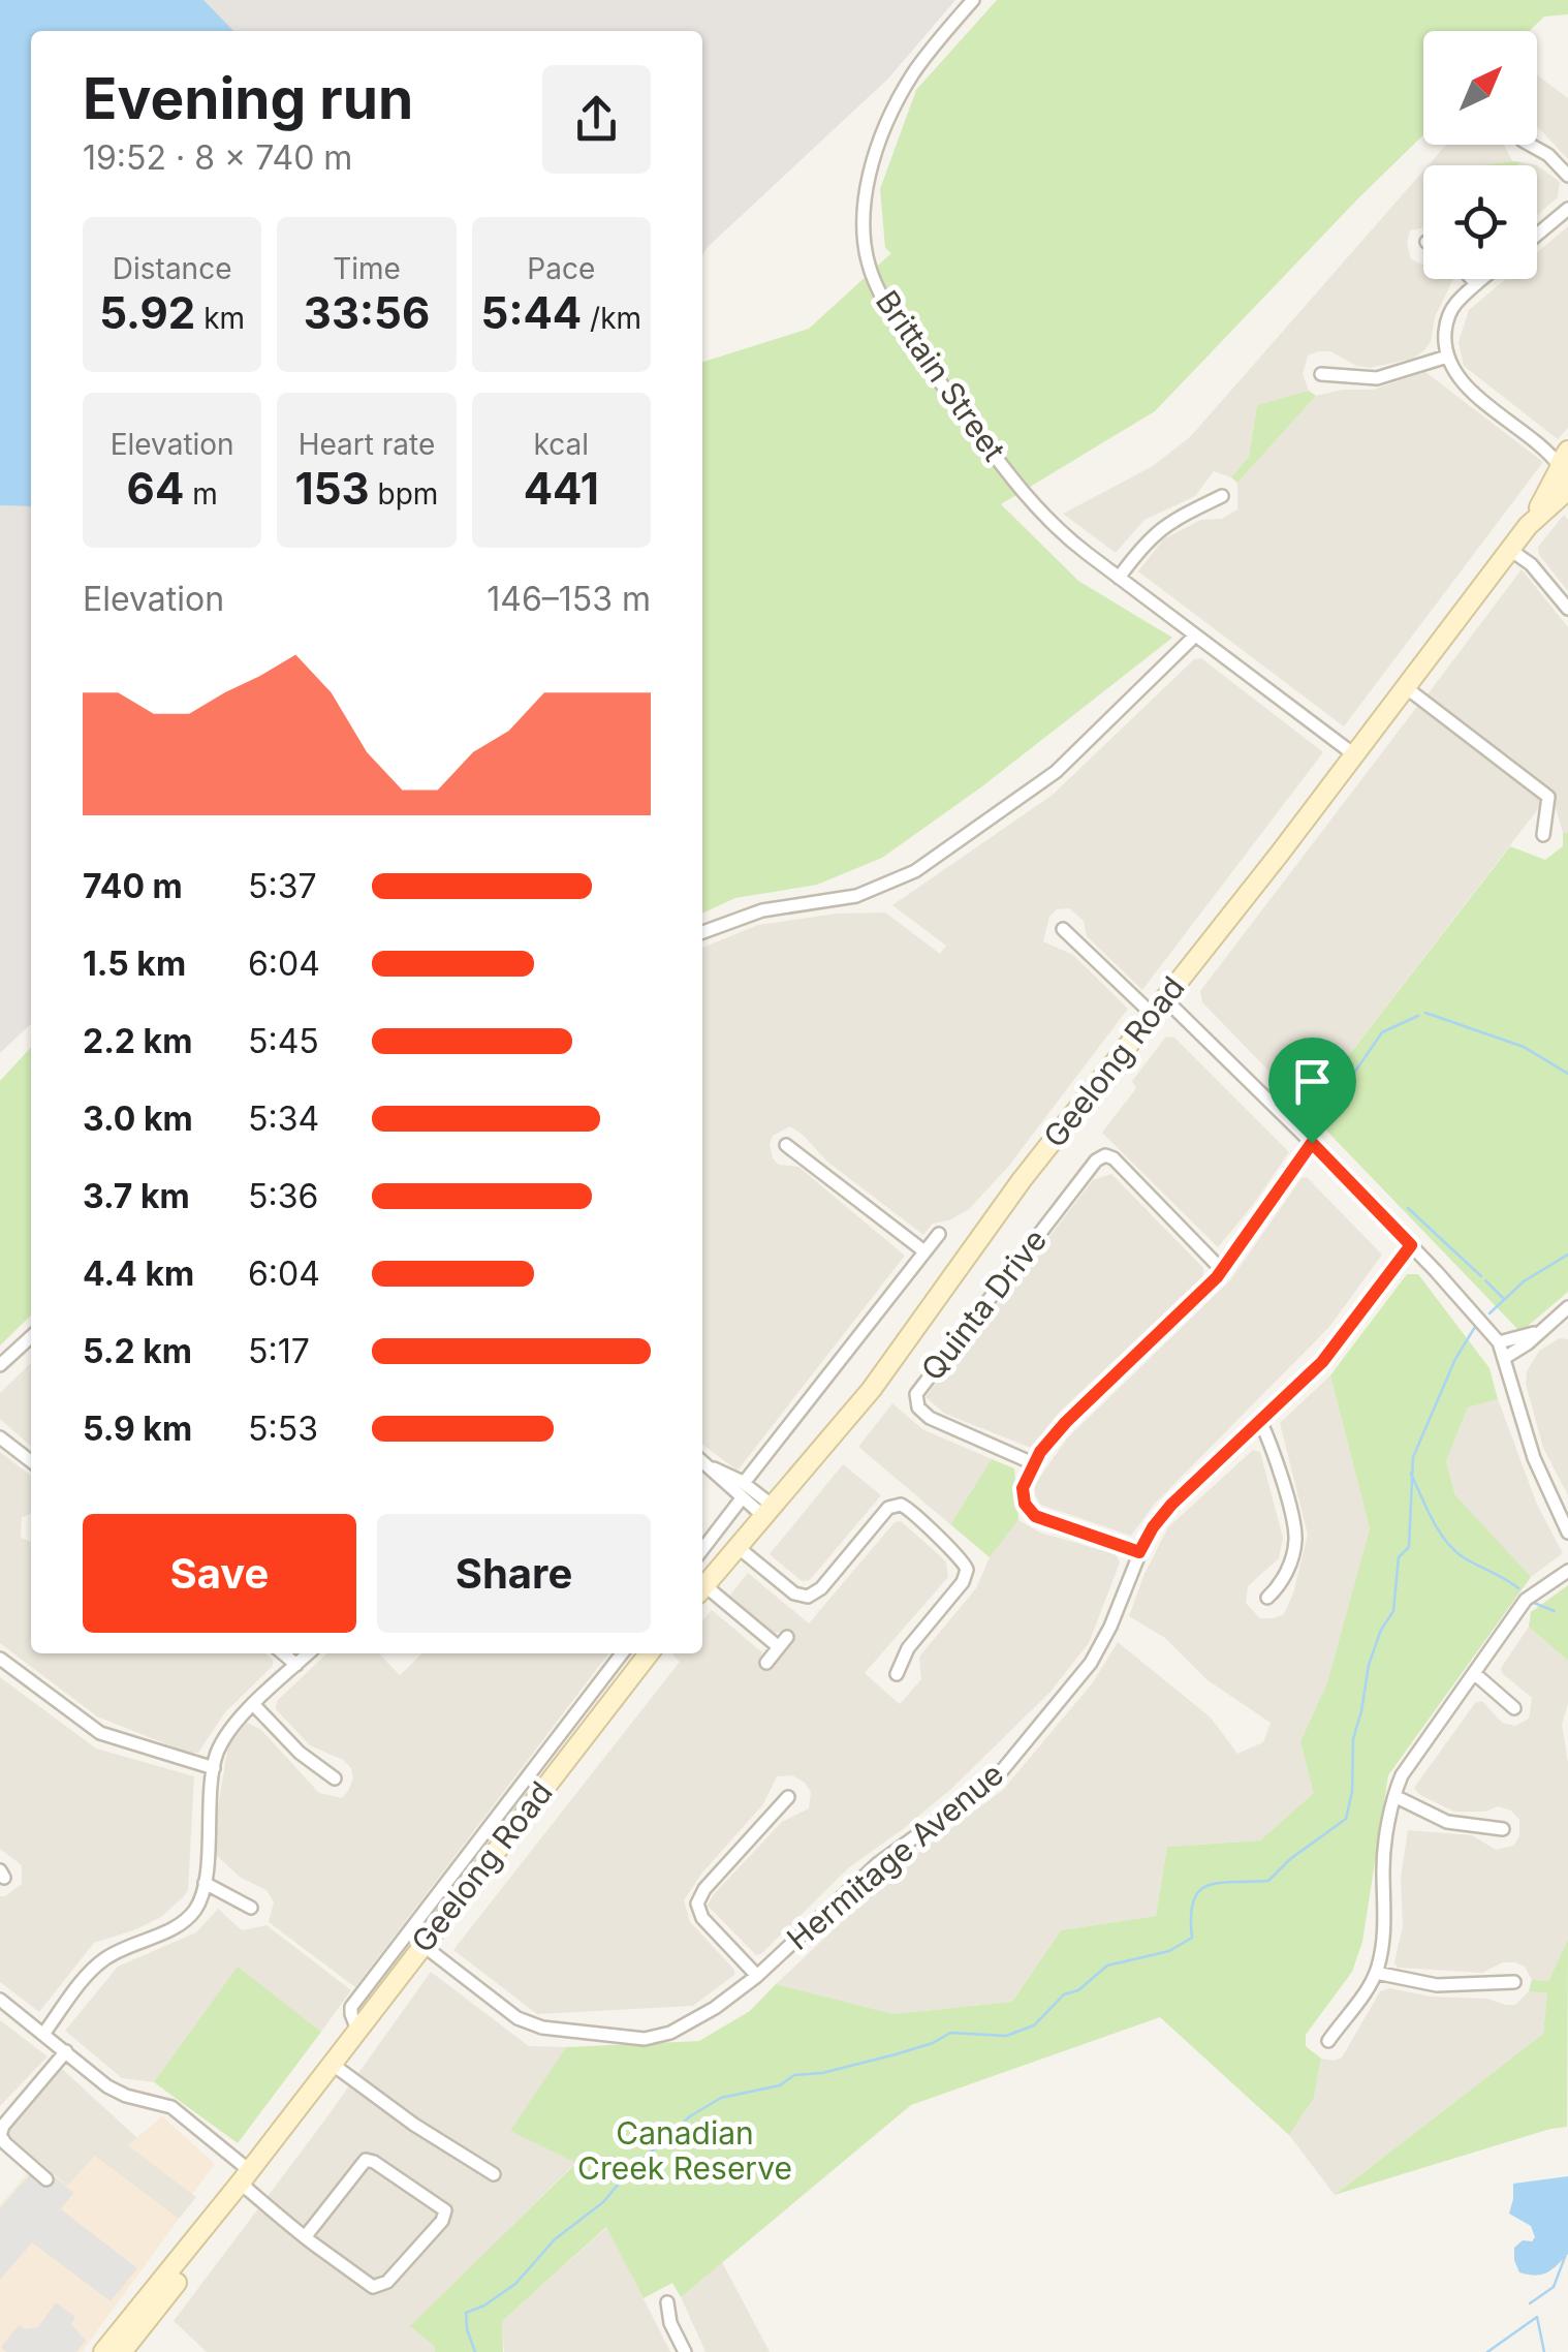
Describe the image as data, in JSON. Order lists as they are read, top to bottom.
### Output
{
  "streets": {
    "main road": ["Geelong Road"],
    "street": ["Brittain Street", "Quinta Drive", "Hermitage Avenue"]
  },
  "crossings": [
    ["Brittain Street", "Geelong Road"],
    ["Geelong Road", "Hermitage Avenue"]
  ],
  "parks": ["Canadian Creek Reserve"],
  "north": "top right",
  "page": {
    "heading": ["Evening run", "19:52 · 8 × 740 m"],
    "stats": [
      ["Distance", "5.92 km"],
      ["Time", "33:56"],
      ["Pace", "5:44 /km"],
      ["Elevation", "64 m"],
      ["Heart rate", "153 bpm"],
      ["kcal", "441"]
    ],
    "chart": ["Elevation", "146–153 m"],
    "list": [
      {
        "name": "740 m",
        "note": "5:37"
      },
      {
        "name": "1.5 km",
        "note": "6:04"
      },
      {
        "name": "2.2 km",
        "note": "5:45"
      },
      {
        "name": "3.0 km",
        "note": "5:34"
      },
      {
        "name": "3.7 km",
        "note": "5:36"
      },
      {
        "name": "4.4 km",
        "note": "6:04"
      },
      {
        "name": "5.2 km",
        "note": "5:17"
      },
      {
        "name": "5.9 km",
        "note": "5:53"
      }
    ],
    "buttons": ["Save", "Share"]
  }
}
